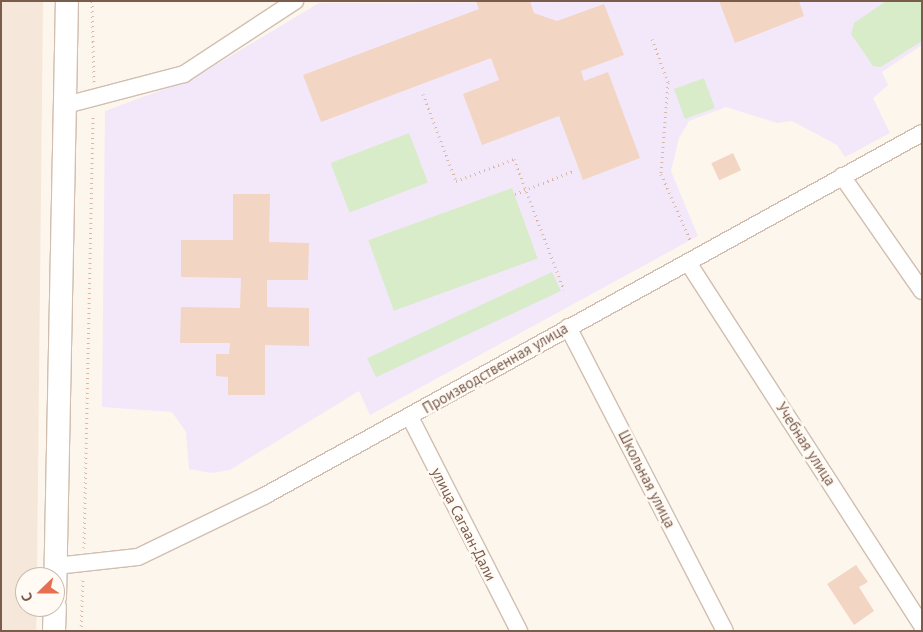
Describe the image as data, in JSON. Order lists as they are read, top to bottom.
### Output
{
  "streets": {
    "street": [
      "Производственная улица",
      "Учебная улица",
      "Школьная улица",
      "улица Сагаан-Дали"
    ]
  },
  "crossings": [
    ["Производственная улица", "Учебная улица"],
    ["Производственная улица", "Школьная улица"],
    ["Производственная улица", "улица Сагаан-Дали"]
  ],
  "north": "left"
}
